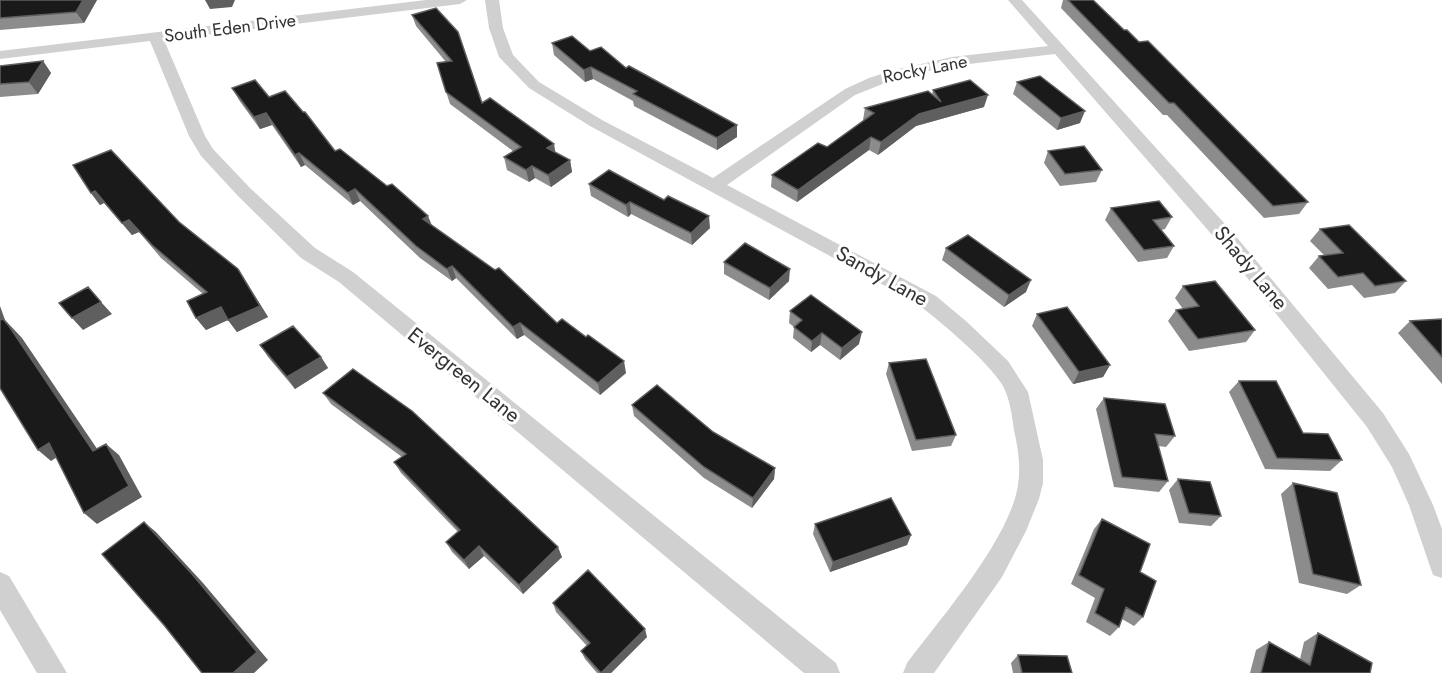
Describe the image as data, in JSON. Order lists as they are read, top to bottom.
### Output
{
  "streets": {
    "street": [
      "South Eden Drive",
      "Rocky Lane",
      "Shady Lane",
      "Sandy Lane",
      "Evergreen Lane"
    ]
  },
  "crossings": [
    ["South Eden Drive", "Evergreen Lane"],
    ["Rocky Lane", "Shady Lane"],
    ["Rocky Lane", "Sandy Lane"]
  ]
}
